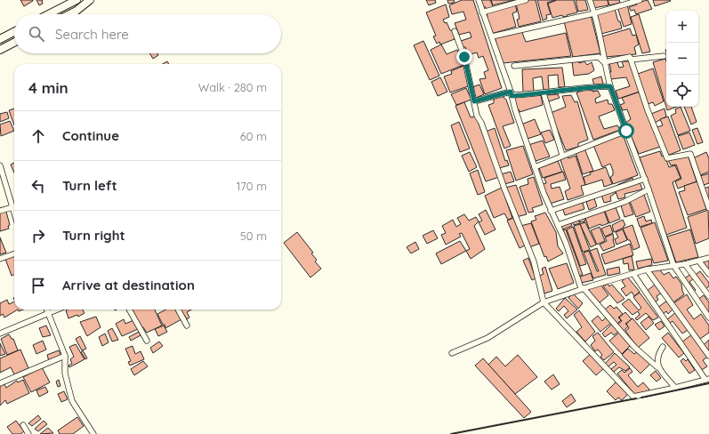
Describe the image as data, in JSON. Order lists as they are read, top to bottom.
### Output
{
  "page": {
    "map_buttons": ["+", "−"],
    "search": "Search here",
    "heading": ["4 min", "Walk · 280 m"],
    "list": [
      ["Continue", "60 m"],
      ["Turn left", "170 m"],
      ["Turn right", "50 m"],
      "Arrive at destination"
    ]
  }
}
